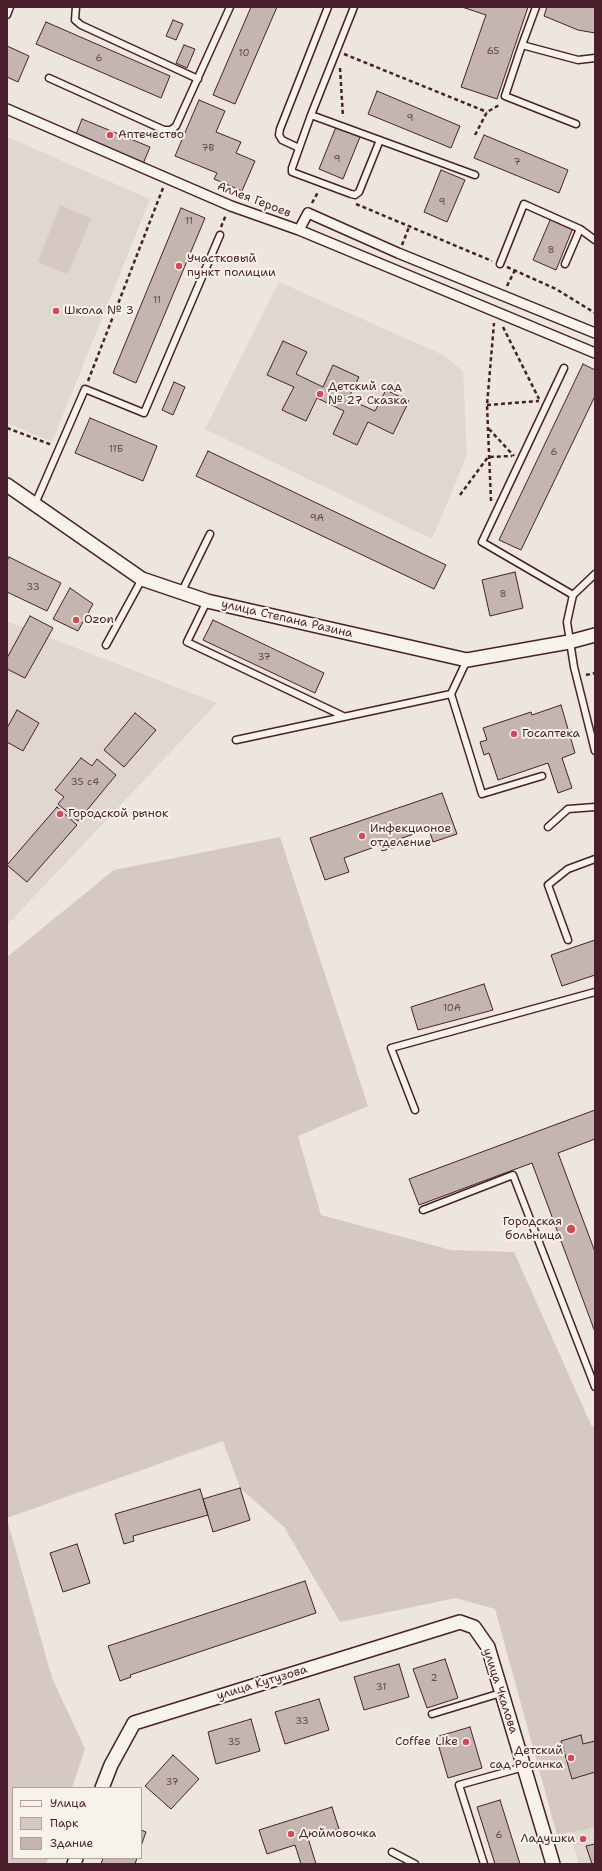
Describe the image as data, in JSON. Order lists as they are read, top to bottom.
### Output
{
  "streets": {
    "street": [
      "Аллея Героев",
      "улица Степана Разина",
      "улица Кутузова",
      "улица Чкалова"
    ]
  },
  "crossings": [
    ["улица Кутузова", "улица Чкалова"]
  ],
  "places": [
    "Аптечество",
    "Участковый пункт полиции",
    "Школа № 3",
    "Детский сад № 27 Сказка",
    "Ozon",
    "Госаптека",
    "Городской рынок",
    "Инфекционое отделение",
    "Городская больница",
    "Coffee Like",
    "Детский сад Росинка",
    "Дюймовочка",
    "Ладушки"
  ],
  "house_numbers": [
    "65",
    "10",
    "6",
    "9",
    "7В",
    "9",
    "7",
    "9",
    "11",
    "8",
    "11",
    "11Б",
    "6",
    "9А",
    "33",
    "8",
    "37",
    "35 с4",
    "10А",
    "2",
    "31",
    "33",
    "35",
    "37",
    "6"
  ],
  "legend": ["Улица", "Парк", "Здание"]
}
